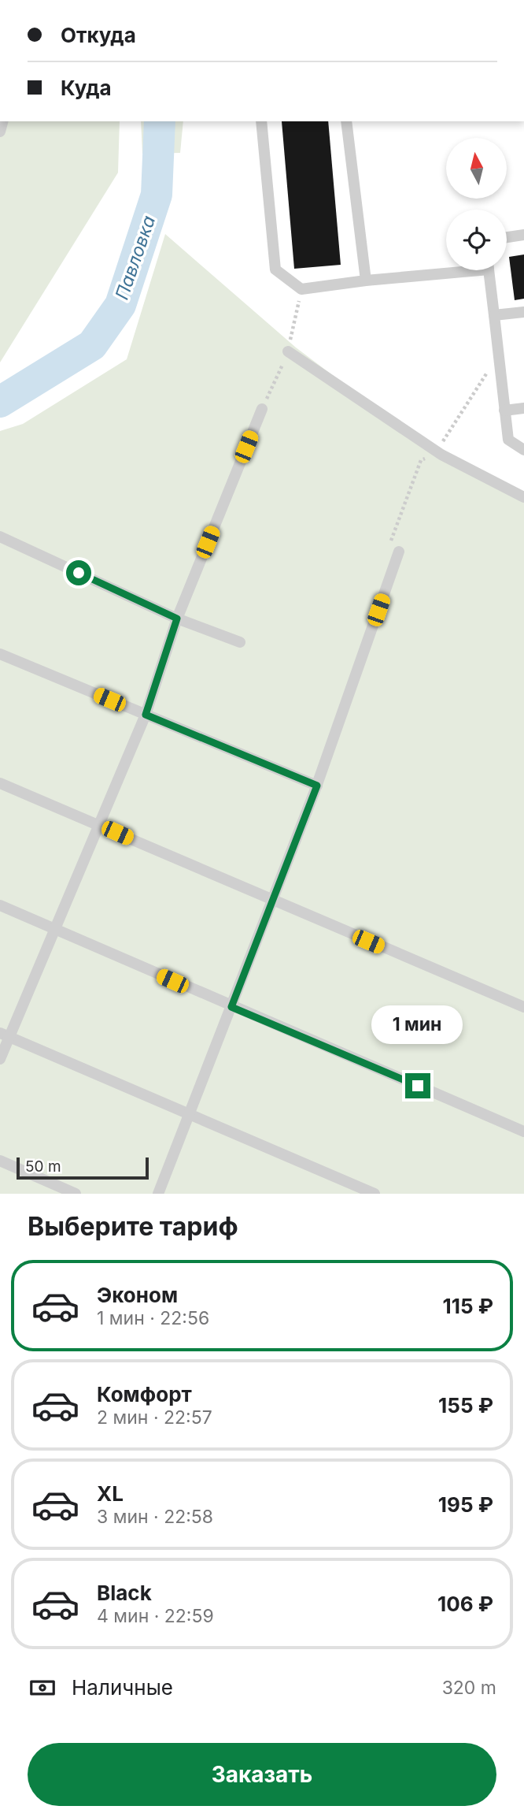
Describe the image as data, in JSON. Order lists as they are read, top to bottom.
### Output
{
  "water": ["Павловка"],
  "scale_bar": "50 m",
  "north": "top",
  "page": {
    "banner": ["Откуда", "Куда"],
    "bubble": "1 мин",
    "scale": "50 m",
    "heading": "Выберите тариф",
    "list": [
      {
        "name": "Эконом",
        "note": "1 мин · 22:56",
        "value": "115 ₽"
      },
      {
        "name": "Комфорт",
        "note": "2 мин · 22:57",
        "value": "155 ₽"
      },
      {
        "name": "XL",
        "note": "3 мин · 22:58",
        "value": "195 ₽"
      },
      {
        "name": "Black",
        "note": "4 мин · 22:59",
        "value": "106 ₽"
      }
    ],
    "pay": ["Наличные", "320 m"],
    "buttons": "Заказать"
  }
}
